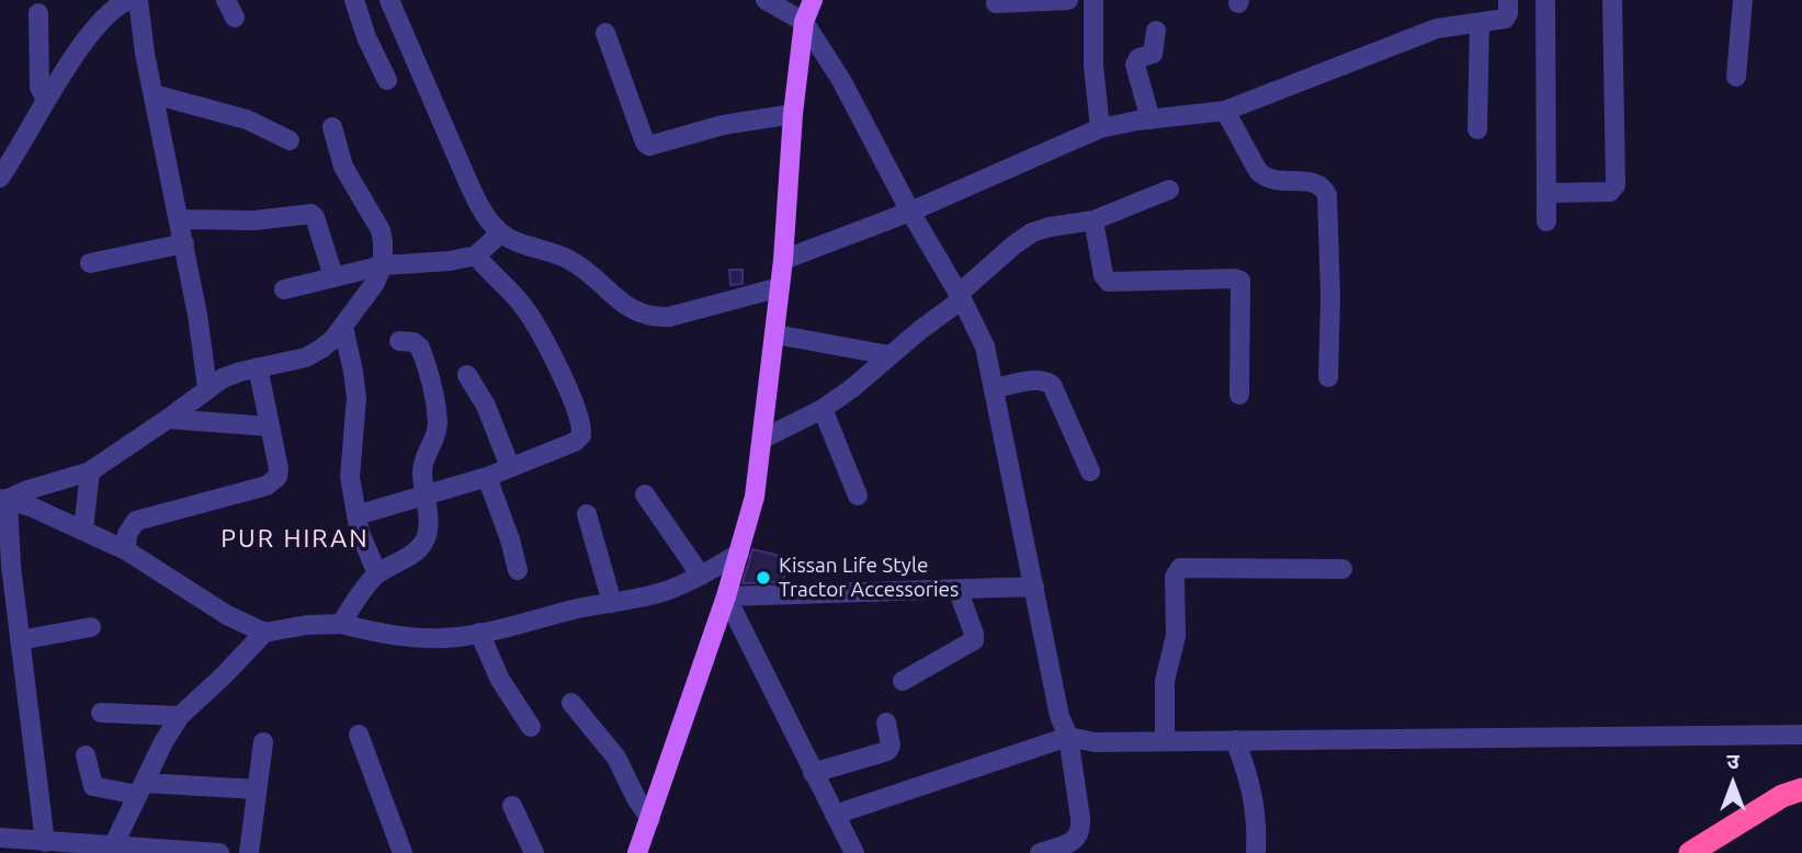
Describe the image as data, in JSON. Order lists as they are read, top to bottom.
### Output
{
  "districts": ["PUR HIRAN"],
  "places": ["Kissan Life Style Tractor Accessories"],
  "north": "top"
}
